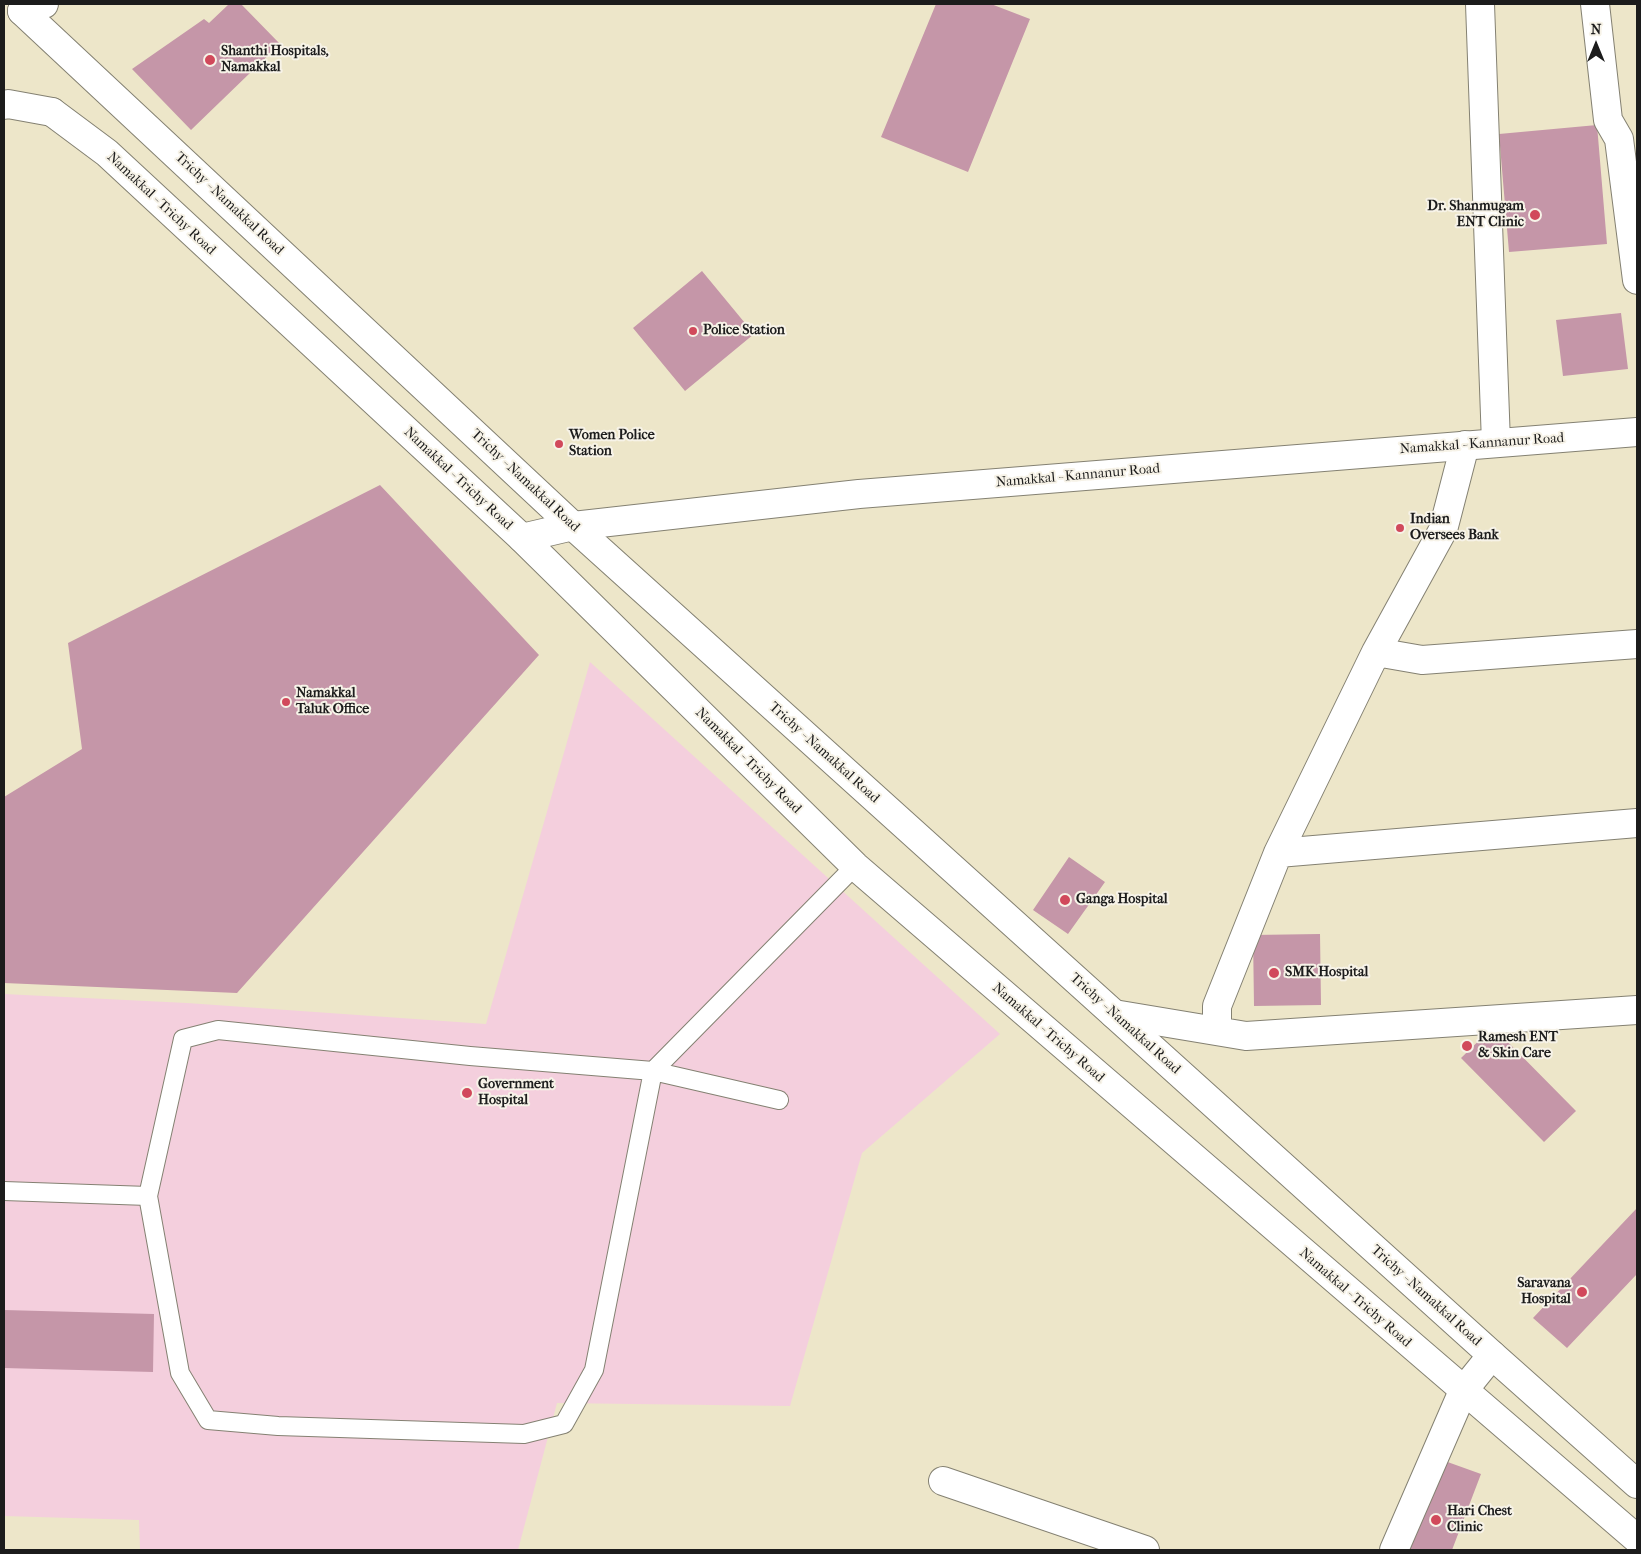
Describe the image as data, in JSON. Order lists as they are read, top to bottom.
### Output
{
  "streets": {
    "main road": ["Namakkal - Trichy Road", "Trichy - Namakkal Road", "Namakkal - Kannanur Road"]
  },
  "crossings": [
    ["Namakkal - Trichy Road", "Namakkal - Kannanur Road"],
    ["Trichy - Namakkal Road", "Namakkal - Kannanur Road"]
  ],
  "places": [
    "Shanthi Hospitals, Namakkal",
    "Dr. Shanmugam ENT Clinic",
    "Police Station",
    "Women Police Station",
    "Indian Oversees Bank",
    "Namakkal Taluk Office",
    "Ganga Hospital",
    "SMK Hospital",
    "Ramesh ENT & Skin Care",
    "Government Hospital",
    "Saravana Hospital",
    "Hari Chest Clinic"
  ],
  "north": "top"
}
